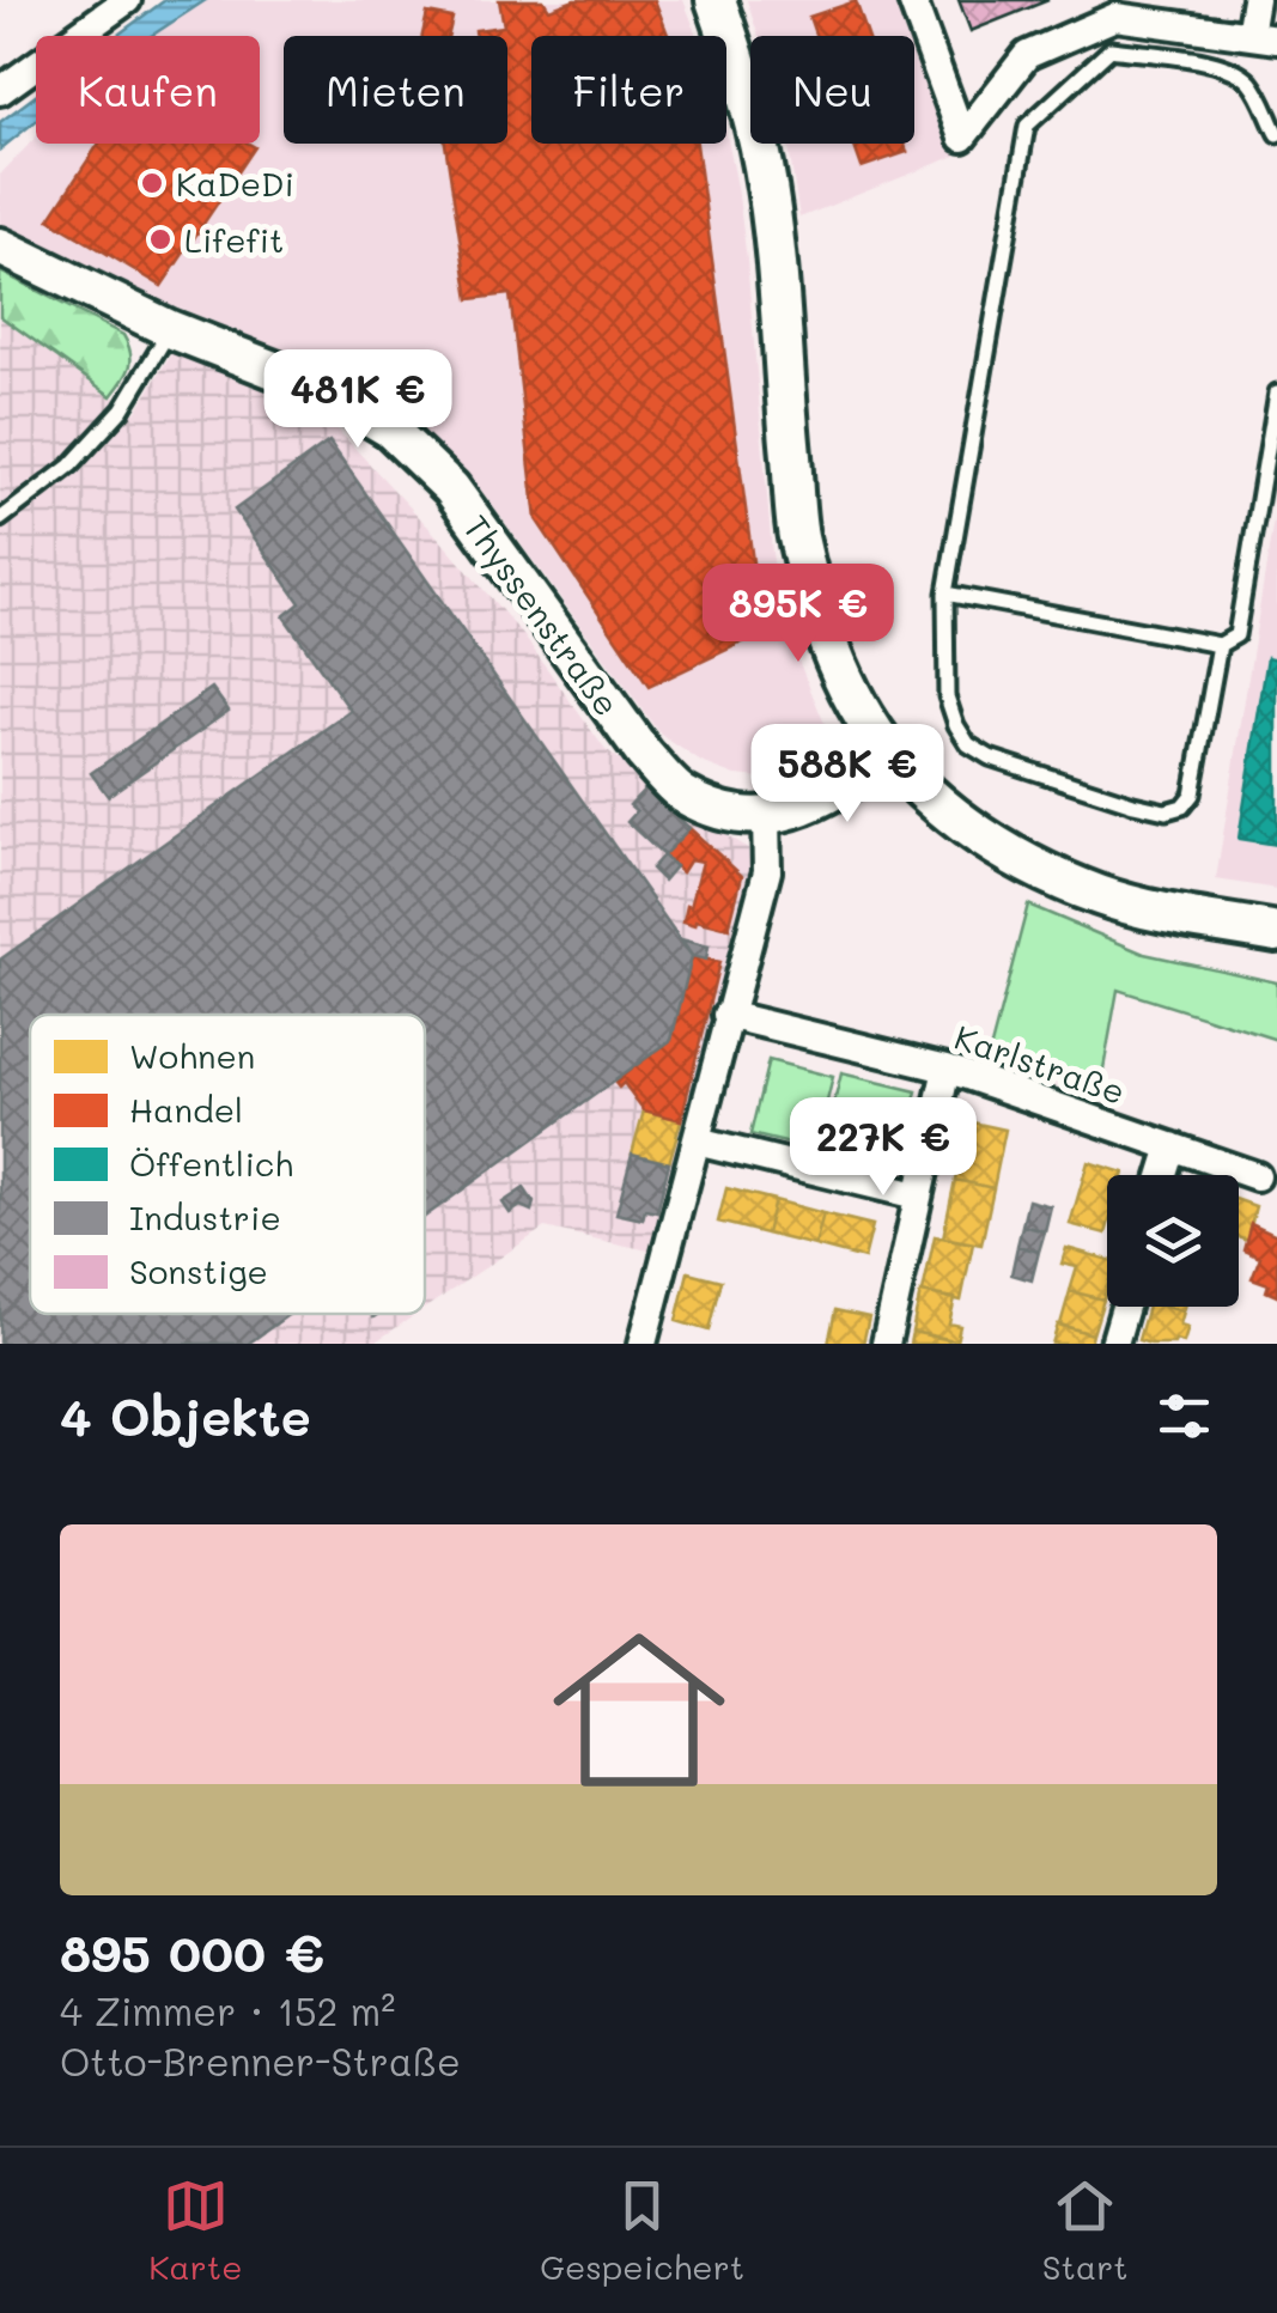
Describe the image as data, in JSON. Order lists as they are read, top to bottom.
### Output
{
  "streets": {
    "street": ["Thyssenstraße", "Karlstraße"]
  },
  "places": ["KaDeDi", "Lifefit"],
  "legend": [
    "Wohnen",
    "Handel",
    "Öffentlich",
    "Industrie",
    "Sonstige"
  ],
  "page": {
    "chip": [
      "Kaufen",
      "Mieten",
      "Filter",
      "Neu"
    ],
    "price": [
      "481K €",
      "895K €",
      "588K €",
      "227K €"
    ],
    "heading": "4 Objekte",
    "list": [
      {
        "name": "895 000 €",
        "note": "4 Zimmer · 152 m² · Otto-Brenner-Straße"
      }
    ],
    "tabs": ["Karte", "Gespeichert", "Start"]
  }
}
